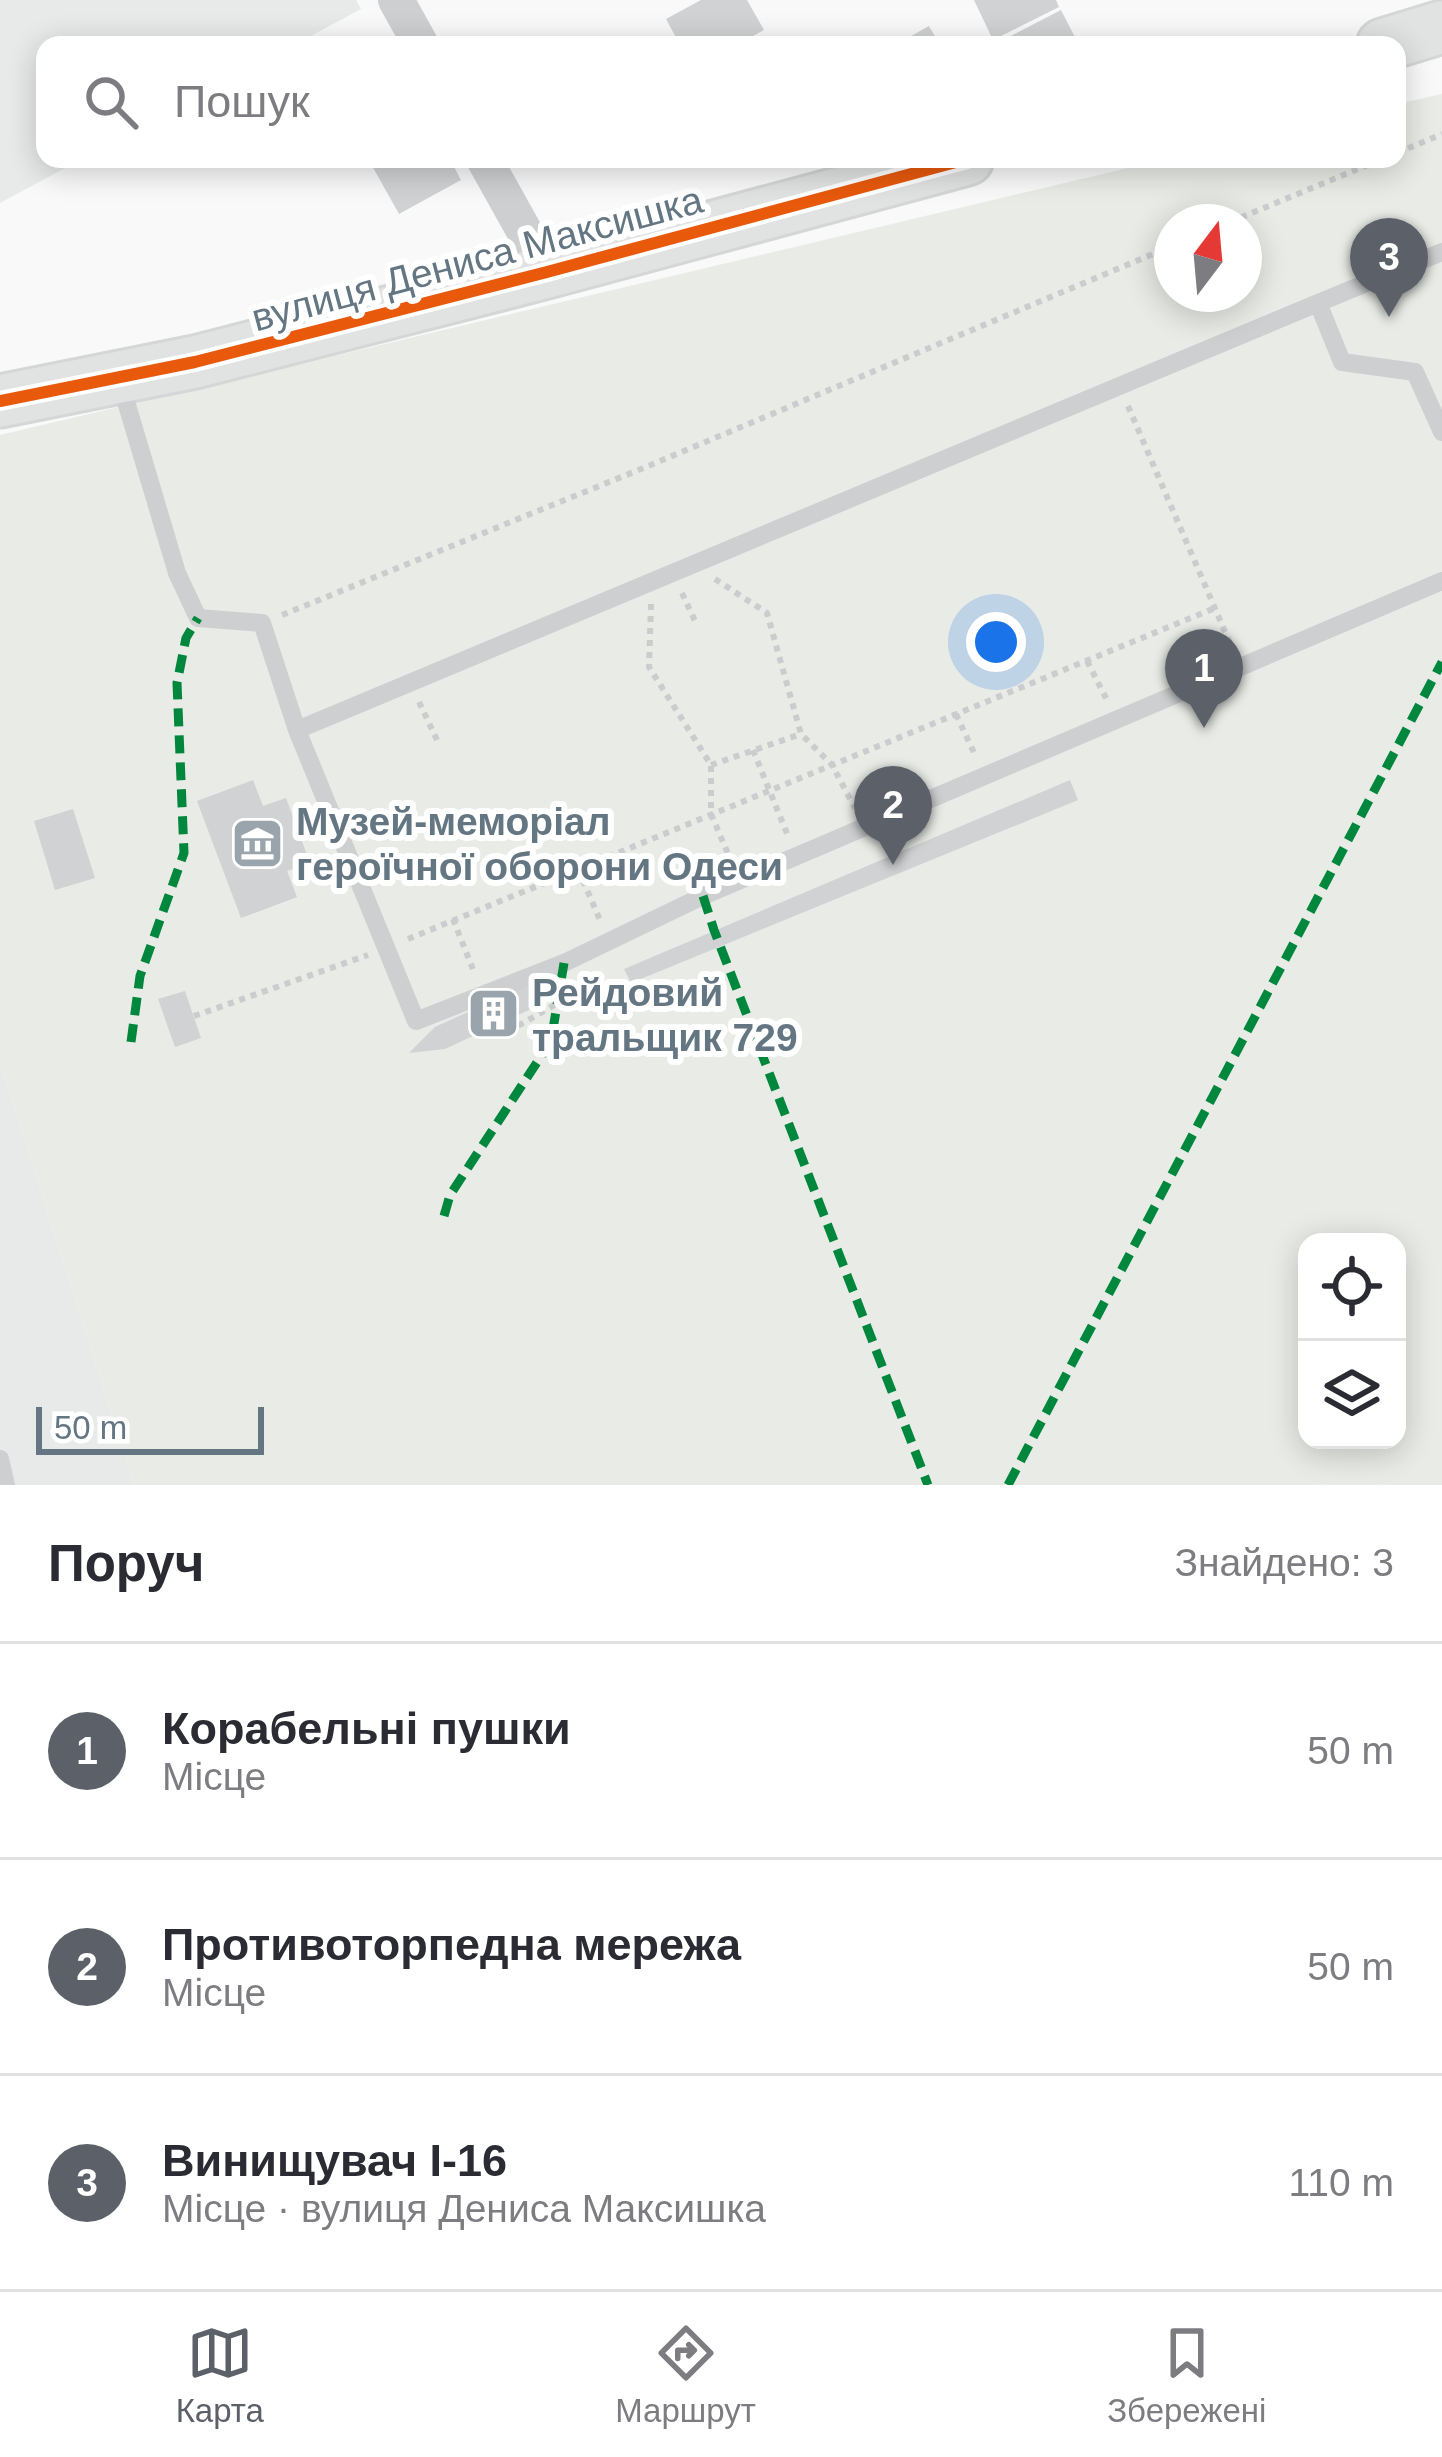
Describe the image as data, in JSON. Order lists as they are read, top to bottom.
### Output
{
  "streets": {
    "street": ["вулиця Дениса Максишка"]
  },
  "places": {
    "museum": ["Музей-меморіал героїчної оборони Одеси"],
    "building": ["Рейдовий тральщик 729"]
  },
  "scale_bar": "50 m",
  "north": "top",
  "page": {
    "search": "Пошук",
    "pins": ["3", "1", "2"],
    "scale": "50 m",
    "heading": ["Поруч", "Знайдено: 3"],
    "list": [
      {
        "mark": "1",
        "name": "Корабельні пушки",
        "note": "Місце",
        "value": "50 m"
      },
      {
        "mark": "2",
        "name": "Противоторпедна мережа",
        "note": "Місце",
        "value": "50 m"
      },
      {
        "mark": "3",
        "name": "Винищувач І-16",
        "note": "Місце · вулиця Дениса Максишка",
        "value": "110 m"
      }
    ],
    "nav": ["Карта", "Маршрут", "Збережені"]
  }
}
